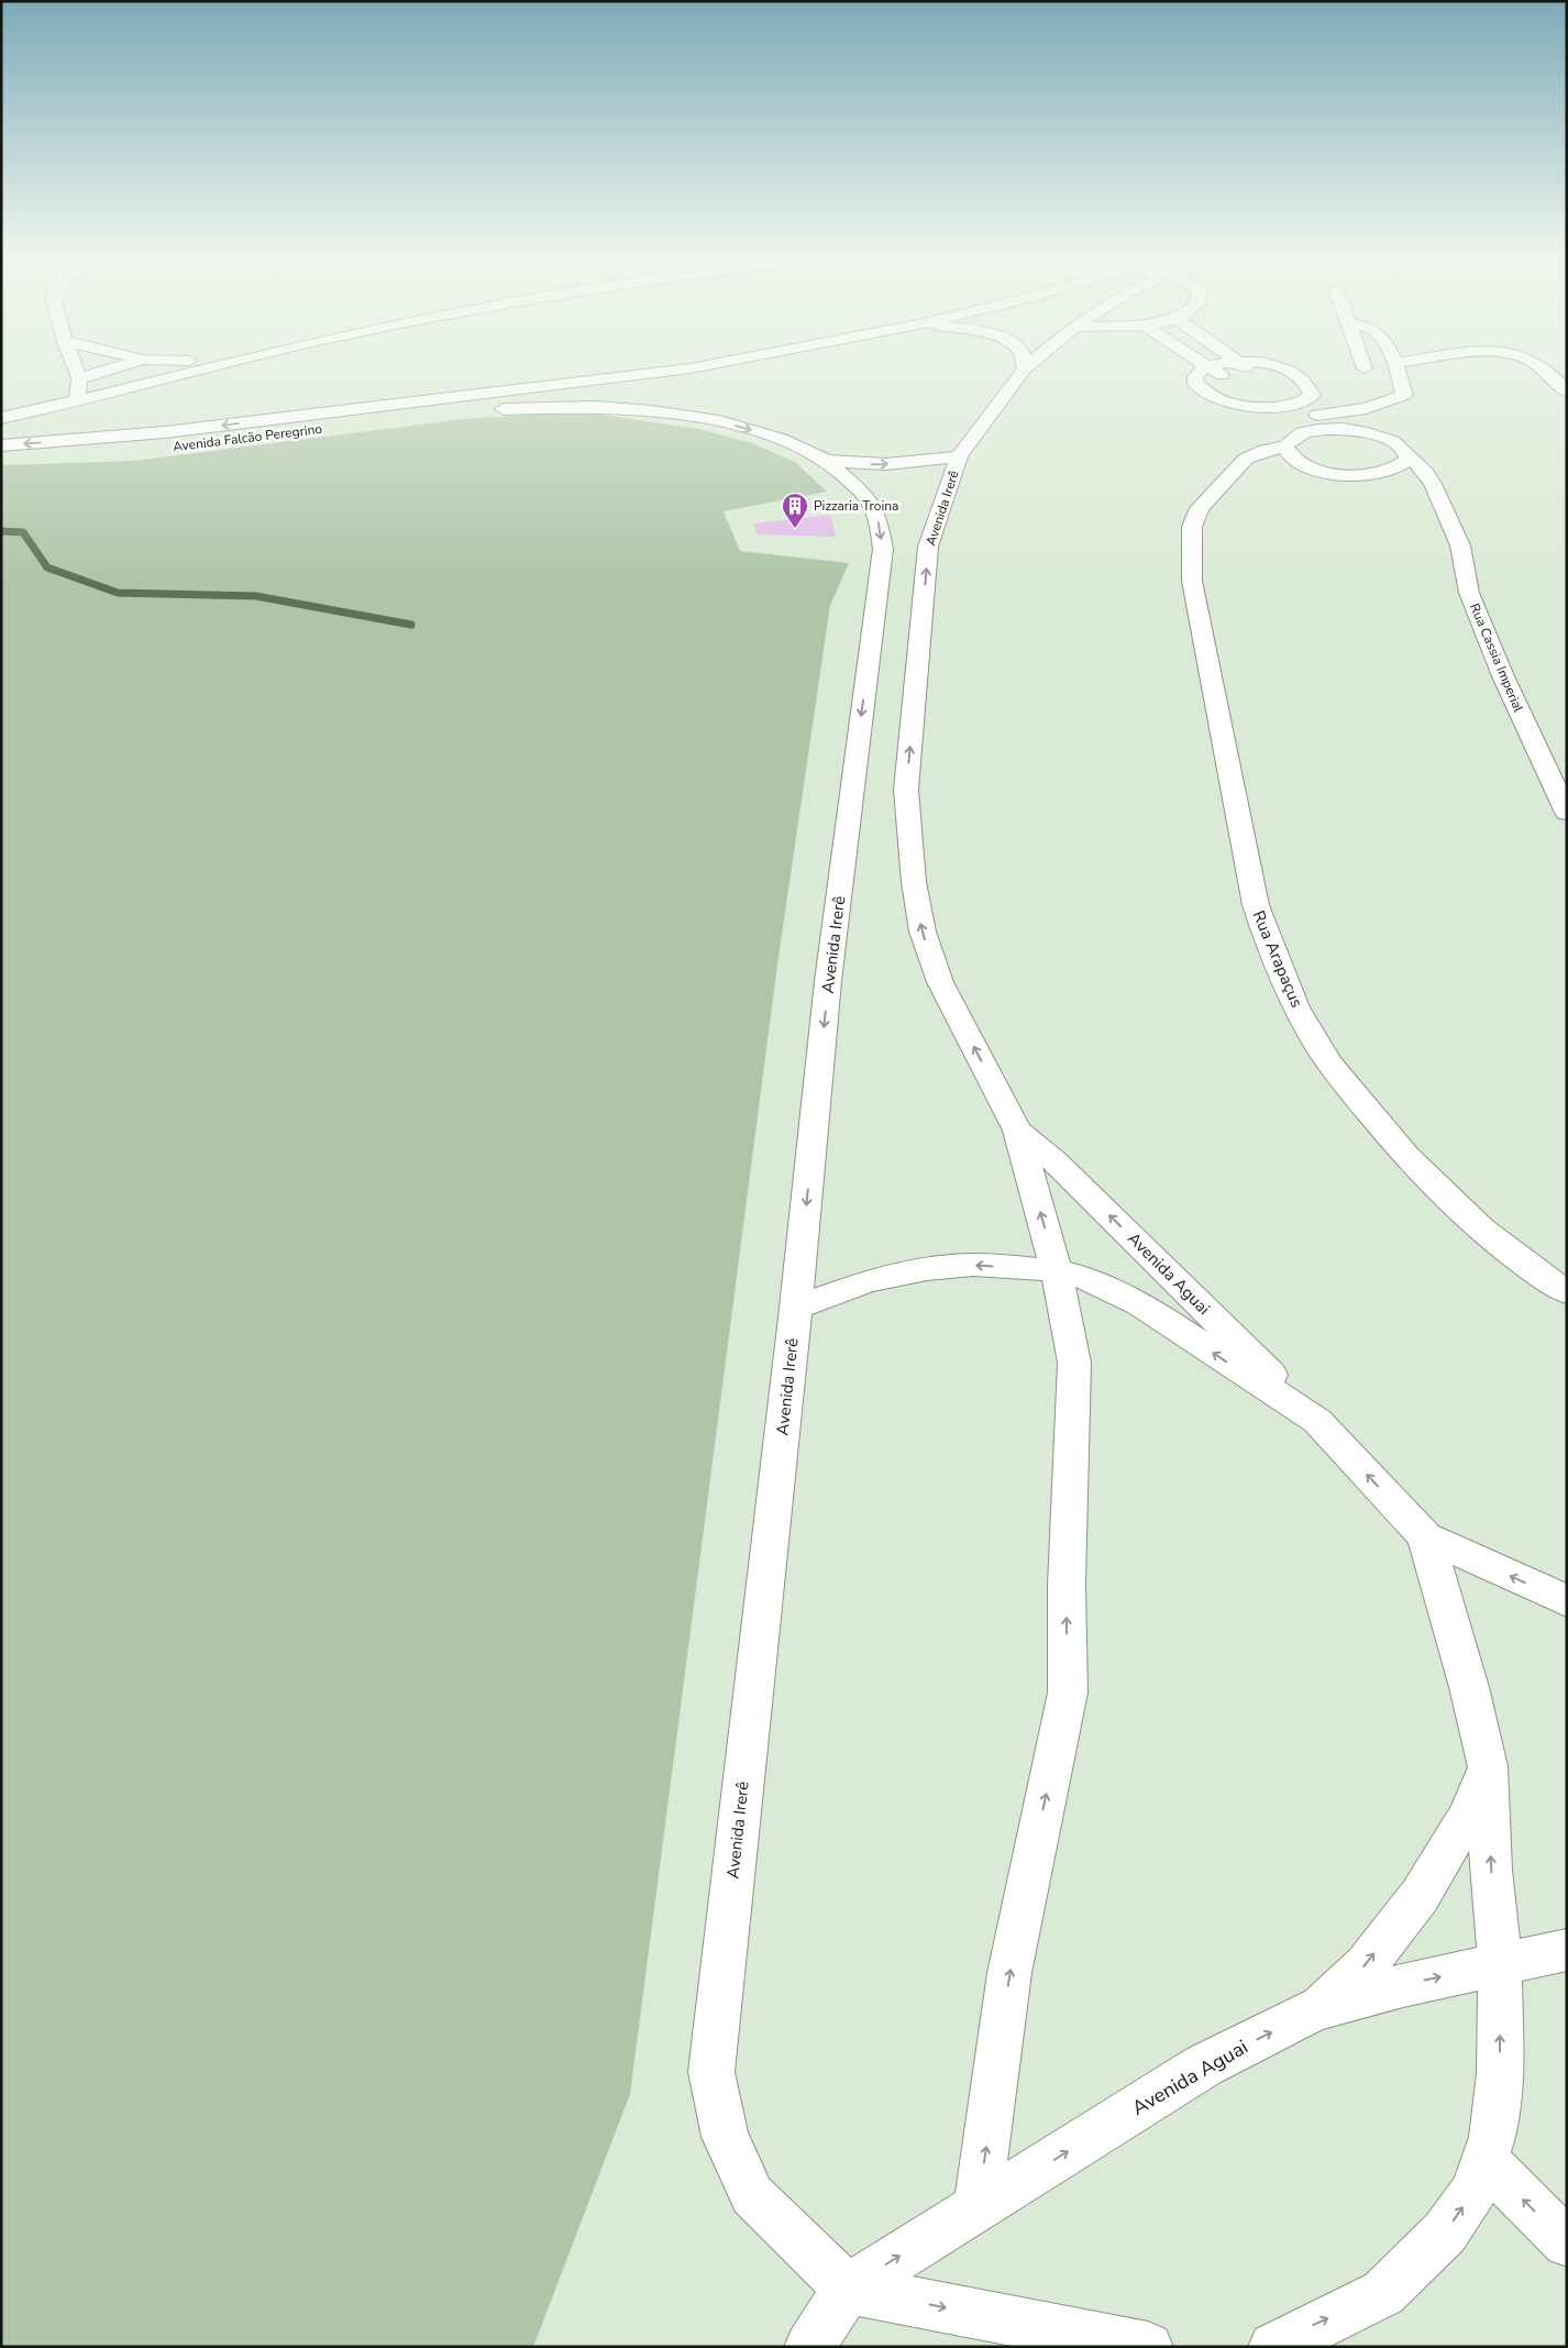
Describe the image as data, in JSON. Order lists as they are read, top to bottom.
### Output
{
  "streets": {
    "street": [
      "Avenida Falcão Peregrino",
      "Avenida Irerê",
      "Rua Cassia Imperial",
      "Rua Arapaçus",
      "Avenida Aguai"
    ]
  },
  "crossings": [
    ["Avenida Falcão Peregrino", "Avenida Irerê"],
    ["Avenida Irerê", "Avenida Aguai"]
  ],
  "places": {
    "building": ["Pizzaria Troina"]
  }
}
